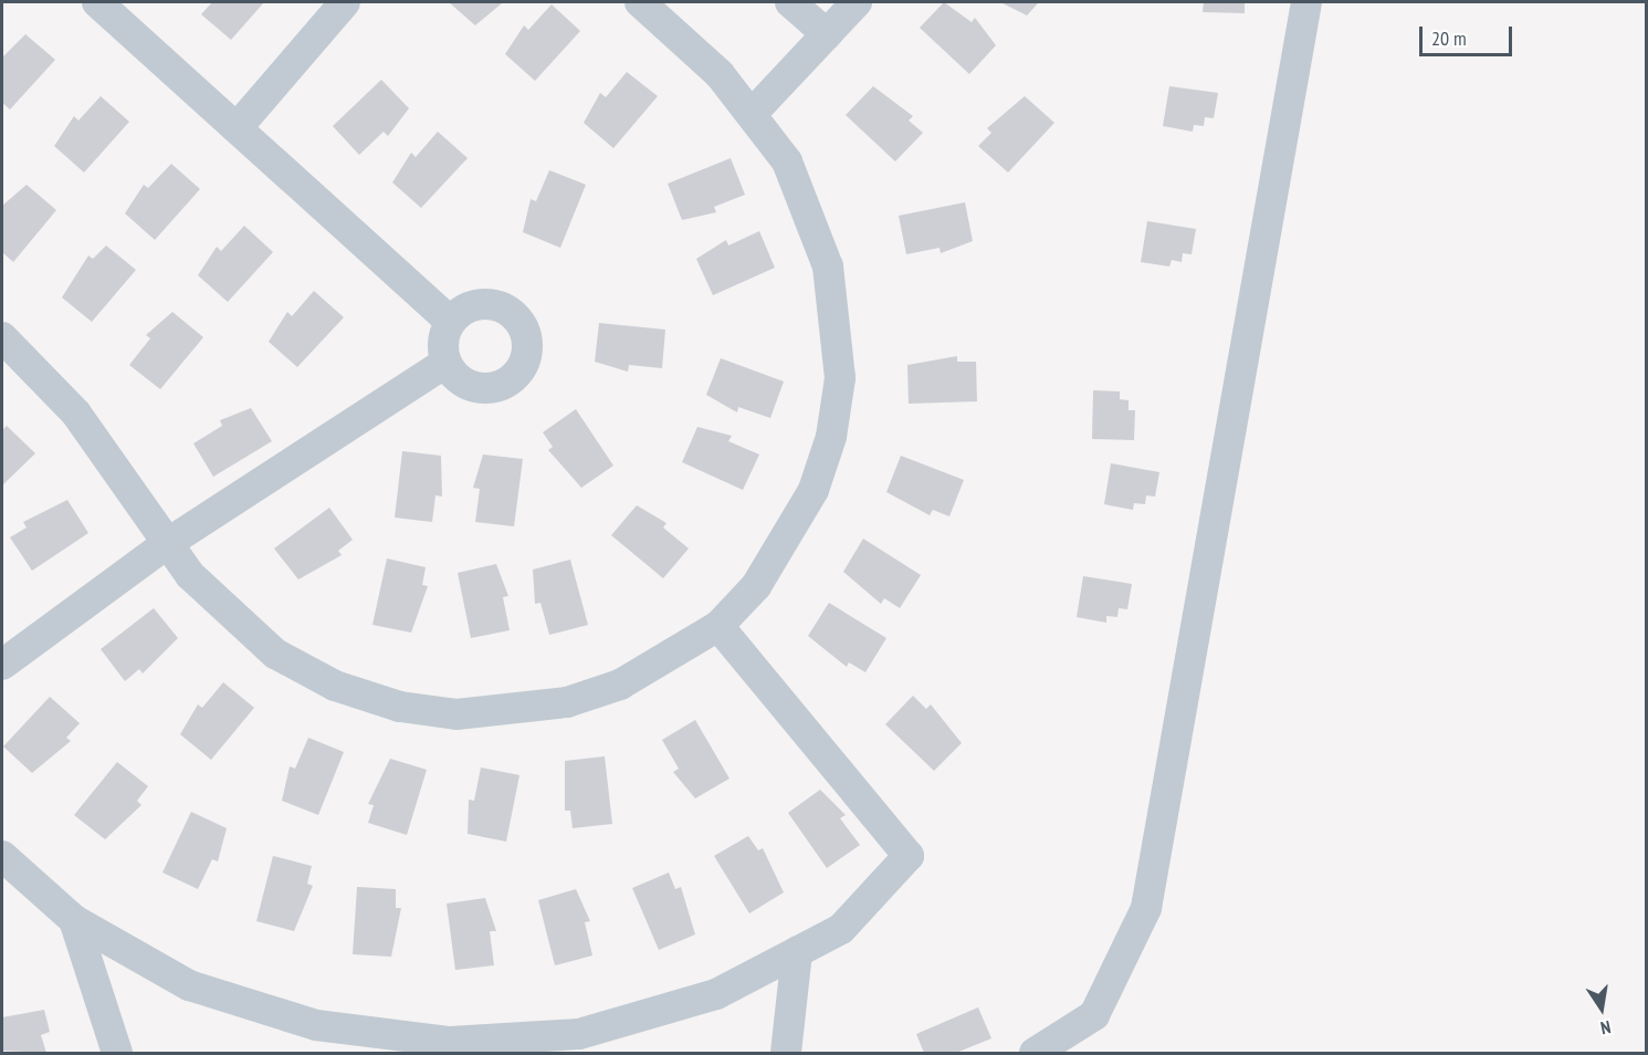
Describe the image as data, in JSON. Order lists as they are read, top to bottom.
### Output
{
  "scale_bar": "20 m",
  "north": "bottom"
}
